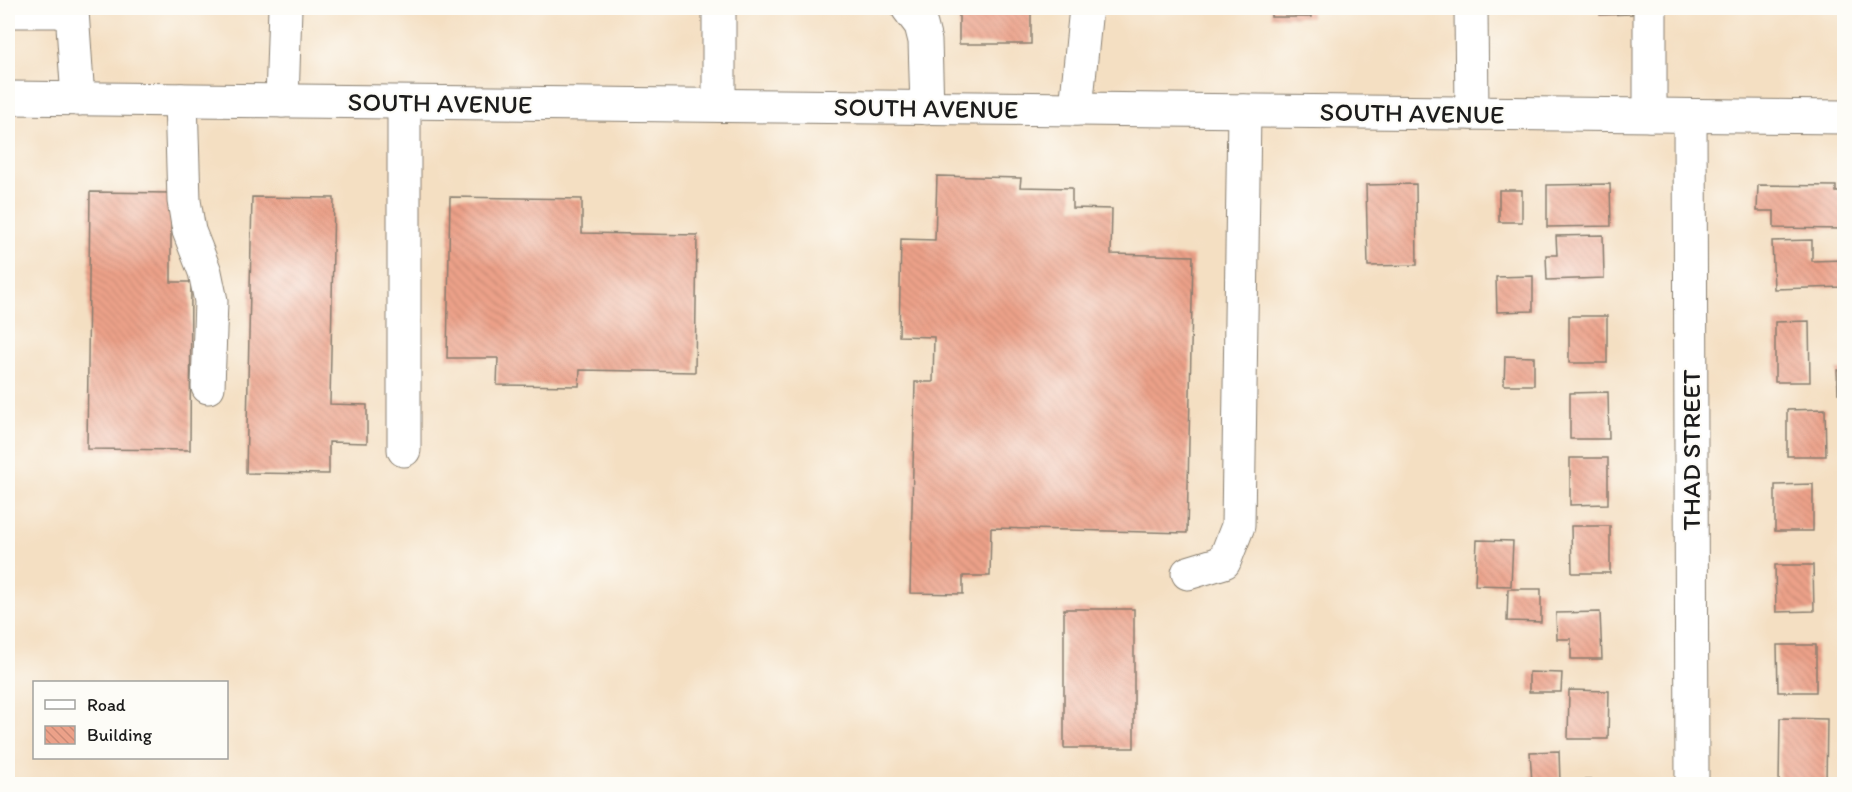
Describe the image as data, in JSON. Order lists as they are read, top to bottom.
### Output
{
  "streets": {
    "street": ["SOUTH AVENUE", "THAD STREET"]
  },
  "crossings": [
    ["SOUTH AVENUE", "THAD STREET"]
  ],
  "legend": ["Road", "Building"]
}
